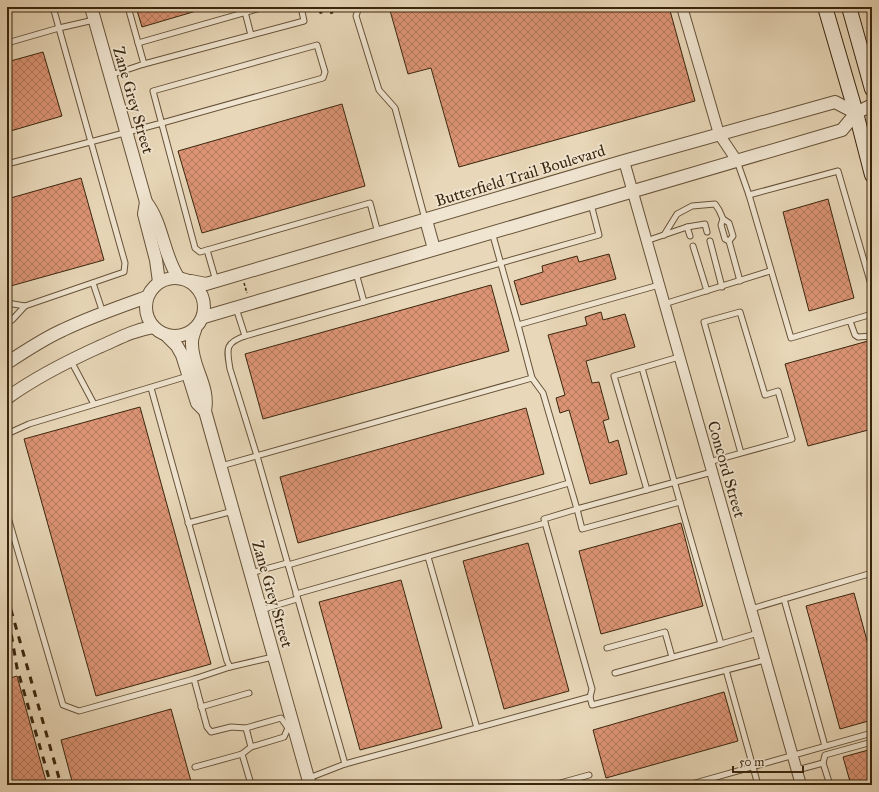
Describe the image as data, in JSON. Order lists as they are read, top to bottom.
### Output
{
  "streets": {
    "street": ["Zane Grey Street", "Butterfield Trail Boulevard", "Concord Street"]
  },
  "crossings": [
    ["Zane Grey Street", "Butterfield Trail Boulevard"],
    ["Butterfield Trail Boulevard", "Concord Street"]
  ],
  "scale_bar": "50 m"
}
